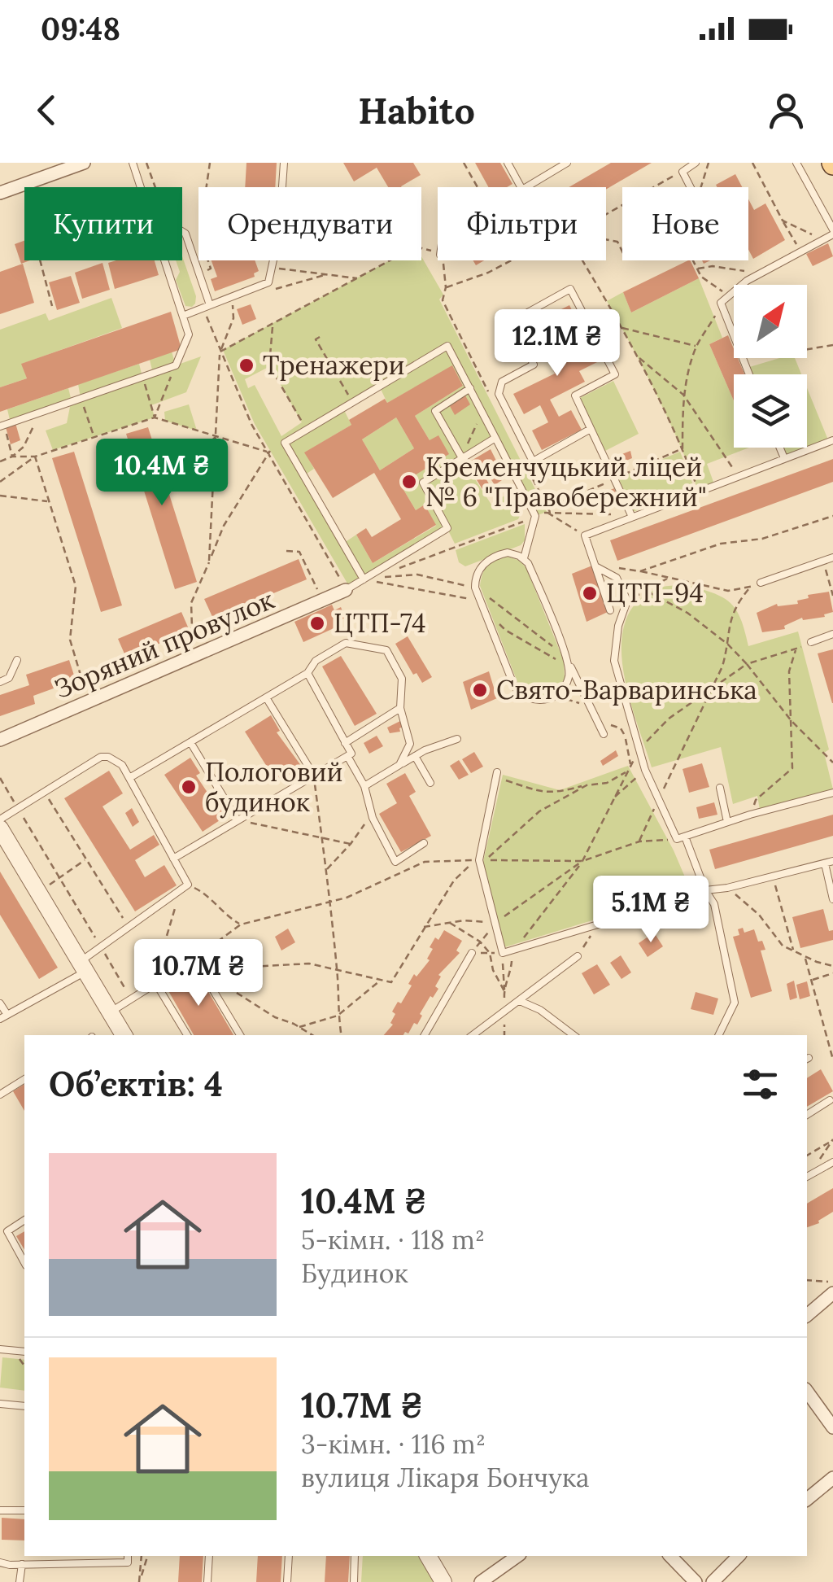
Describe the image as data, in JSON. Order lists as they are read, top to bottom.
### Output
{
  "streets": {
    "street": ["Зоряний провулок"]
  },
  "places": [
    "Тренажери",
    "Кременчуцький ліцей № 6 \"Правобережний\"",
    "ЦТП-94",
    "ЦТП-74",
    "Свято-Варваринська",
    "Пологовий будинок"
  ],
  "north": "top right",
  "page": {
    "status": "09:48",
    "header": "Habito",
    "chip": [
      "Купити",
      "Орендувати",
      "Фільтри",
      "Нове"
    ],
    "price": [
      "12.1M ₴",
      "10.4M ₴",
      "5.1M ₴",
      "10.7M ₴"
    ],
    "heading": "Об’єктів: 4",
    "list": [
      {
        "name": "10.4M ₴",
        "note": "5-кімн. · 118 m² · Будинок"
      },
      {
        "name": "10.7M ₴",
        "note": "3-кімн. · 116 m² · вулиця Лікаря Бончука"
      }
    ]
  }
}
